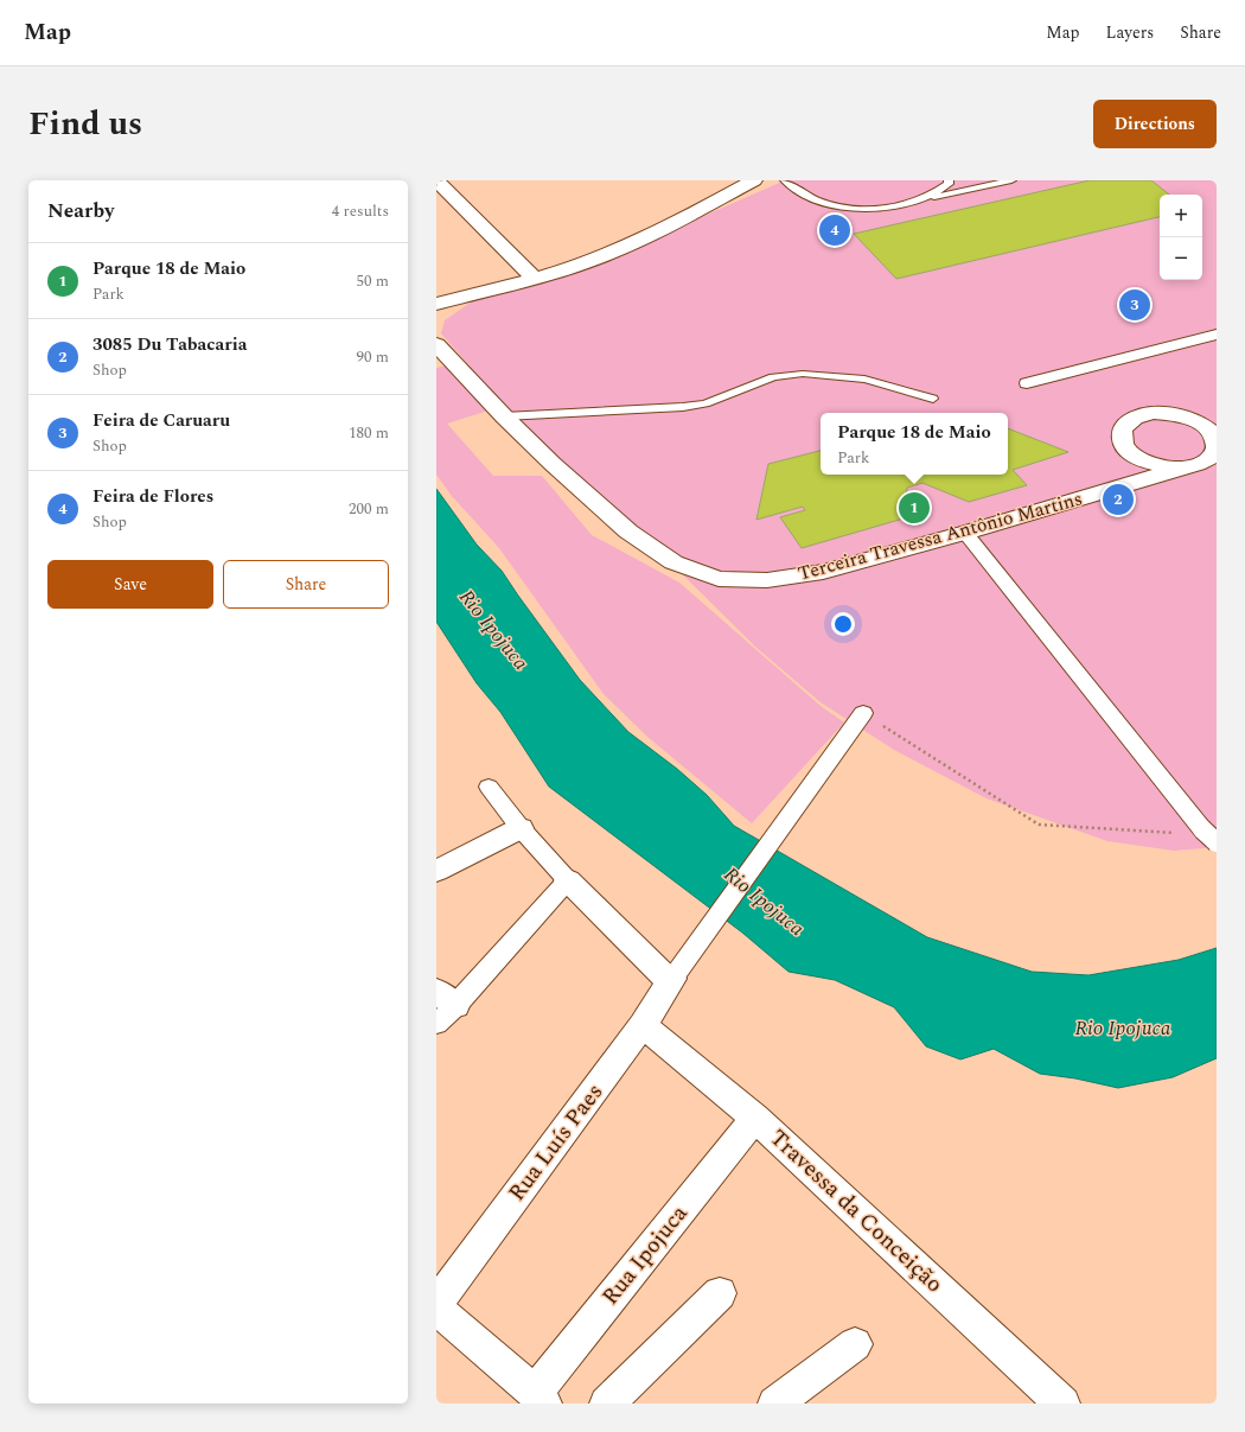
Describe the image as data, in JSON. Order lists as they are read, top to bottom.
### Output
{
  "streets": {
    "street": [
      "Terceira Travessa Antônio Martins",
      "Rua Luís Paes",
      "Travessa da Conceição",
      "Rua Ipojuca"
    ]
  },
  "crossings": [
    ["Rua Luís Paes", "Travessa da Conceição"],
    ["Travessa da Conceição", "Rua Ipojuca"]
  ],
  "water": ["Rio Ipojuca"],
  "page": {
    "header": "Map",
    "nav": ["Map", "Layers", "Share"],
    "title": "Find us",
    "buttons": [
      "Directions",
      ["Save", "Share"]
    ],
    "heading": ["Nearby", "4 results"],
    "map_buttons": ["+", "−"],
    "pins": [
      "4",
      "3",
      "2",
      "1"
    ],
    "list": [
      {
        "mark": "1",
        "name": "Parque 18 de Maio",
        "note": "Park",
        "value": "50 m"
      },
      {
        "mark": "2",
        "name": "3085 Du Tabacaria",
        "note": "Shop",
        "value": "90 m"
      },
      {
        "mark": "3",
        "name": "Feira de Caruaru",
        "note": "Shop",
        "value": "180 m"
      },
      {
        "mark": "4",
        "name": "Feira de Flores",
        "note": "Shop",
        "value": "200 m"
      }
    ],
    "popup": ["Parque 18 de Maio", "Park"]
  }
}
